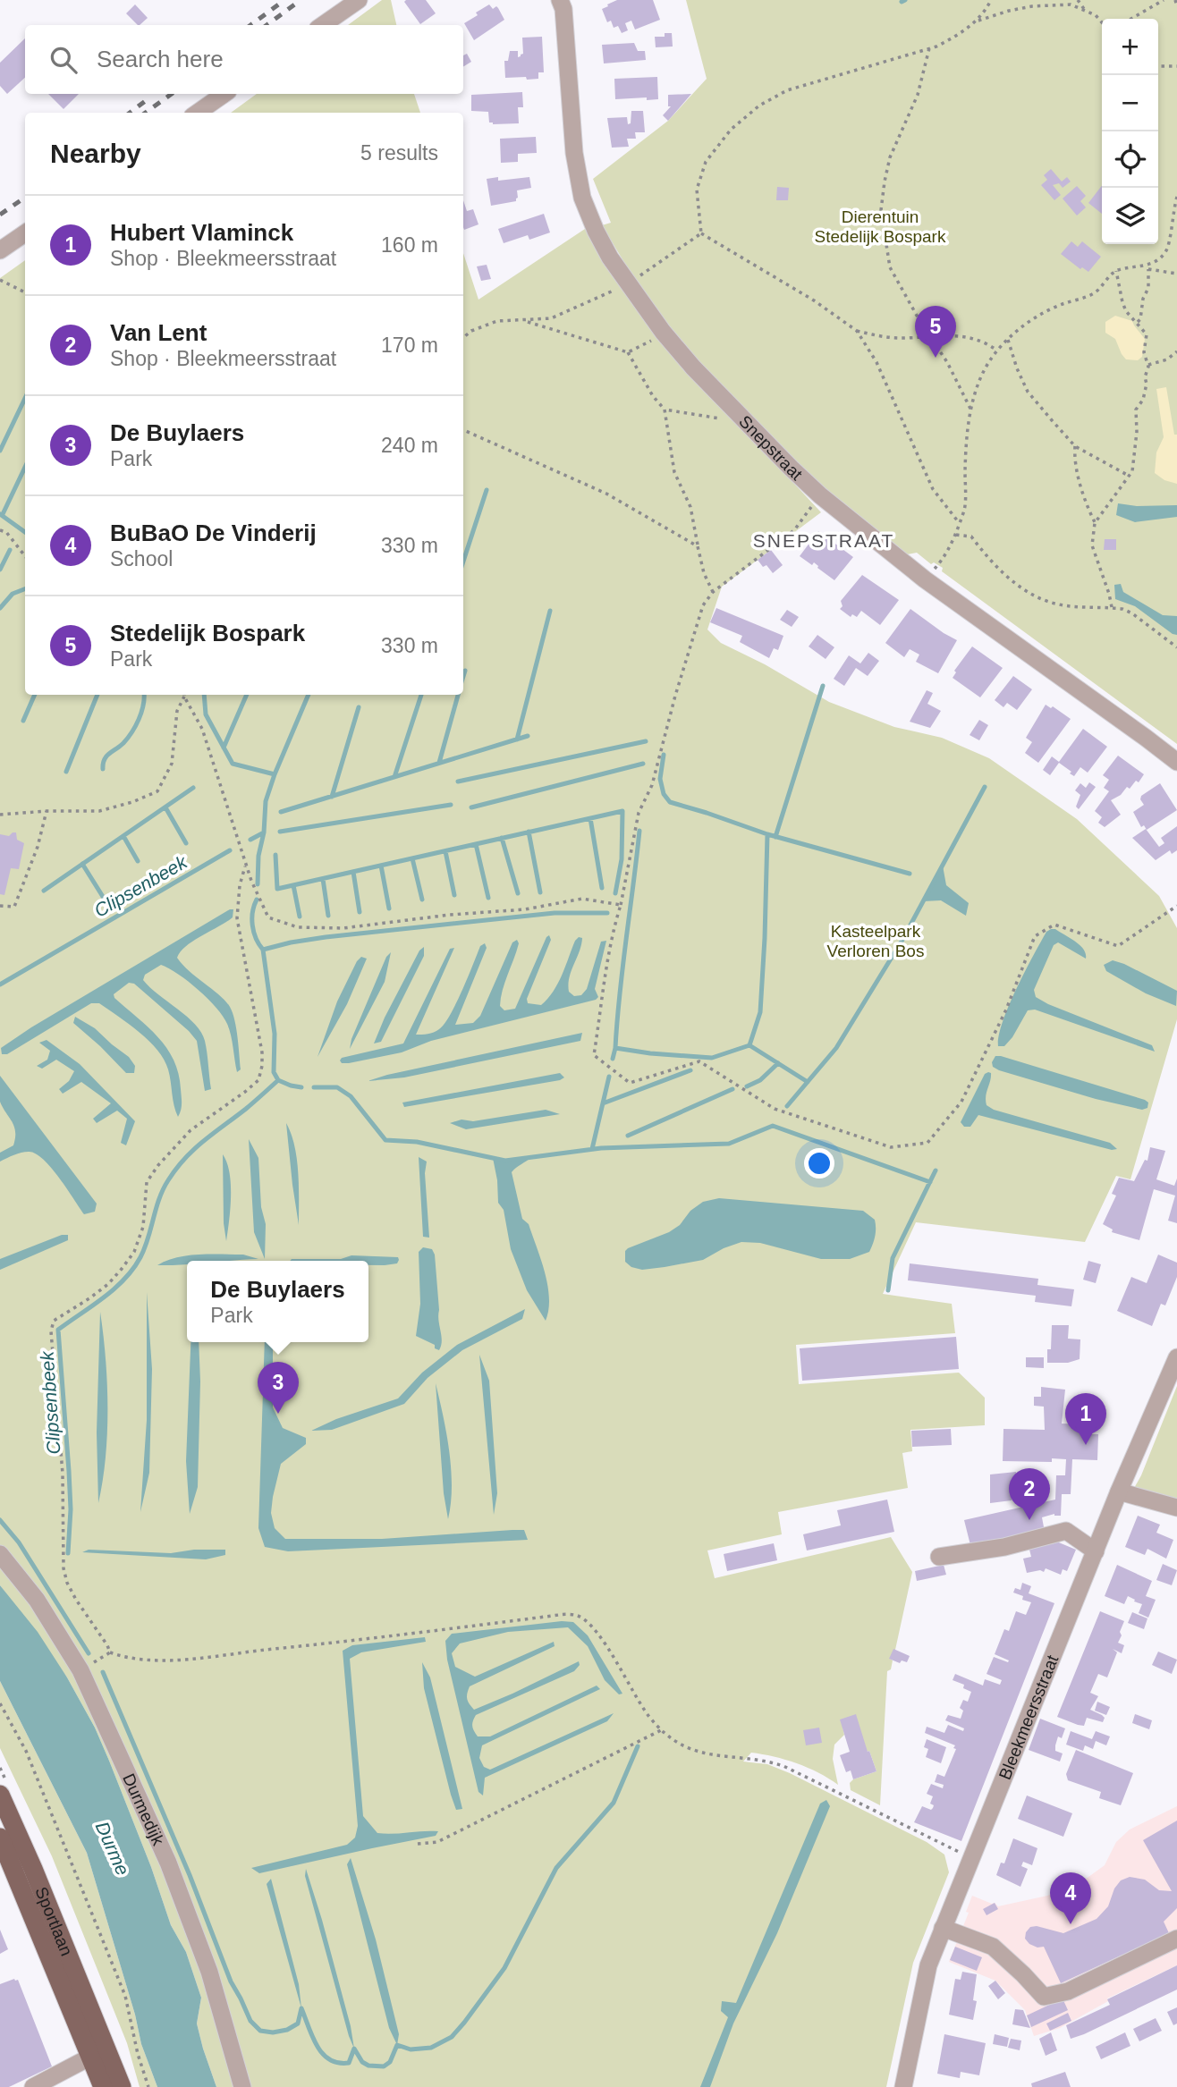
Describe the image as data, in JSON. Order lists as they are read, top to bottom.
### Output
{
  "streets": {
    "main road": ["Sportlaan"],
    "street": ["Snepstraat", "Bleekmeersstraat", "Durmedijk"]
  },
  "districts": ["SNEPSTRAAT"],
  "water": ["Clipsenbeek", "Durme"],
  "parks": ["Dierentuin Stedelijk Bospark", "Kasteelpark Verloren Bos"],
  "page": {
    "map_buttons": ["+", "−"],
    "search": "Search here",
    "heading": ["Nearby", "5 results"],
    "list": [
      {
        "mark": "1",
        "name": "Hubert Vlaminck",
        "note": "Shop · Bleekmeersstraat",
        "value": "160 m"
      },
      {
        "mark": "2",
        "name": "Van Lent",
        "note": "Shop · Bleekmeersstraat",
        "value": "170 m"
      },
      {
        "mark": "3",
        "name": "De Buylaers",
        "note": "Park",
        "value": "240 m"
      },
      {
        "mark": "4",
        "name": "BuBaO De Vinderij",
        "note": "School",
        "value": "330 m"
      },
      {
        "mark": "5",
        "name": "Stedelijk Bospark",
        "note": "Park",
        "value": "330 m"
      }
    ],
    "pins": [
      "5",
      "3",
      "1",
      "2",
      "4"
    ],
    "popup": ["De Buylaers", "Park"]
  }
}
